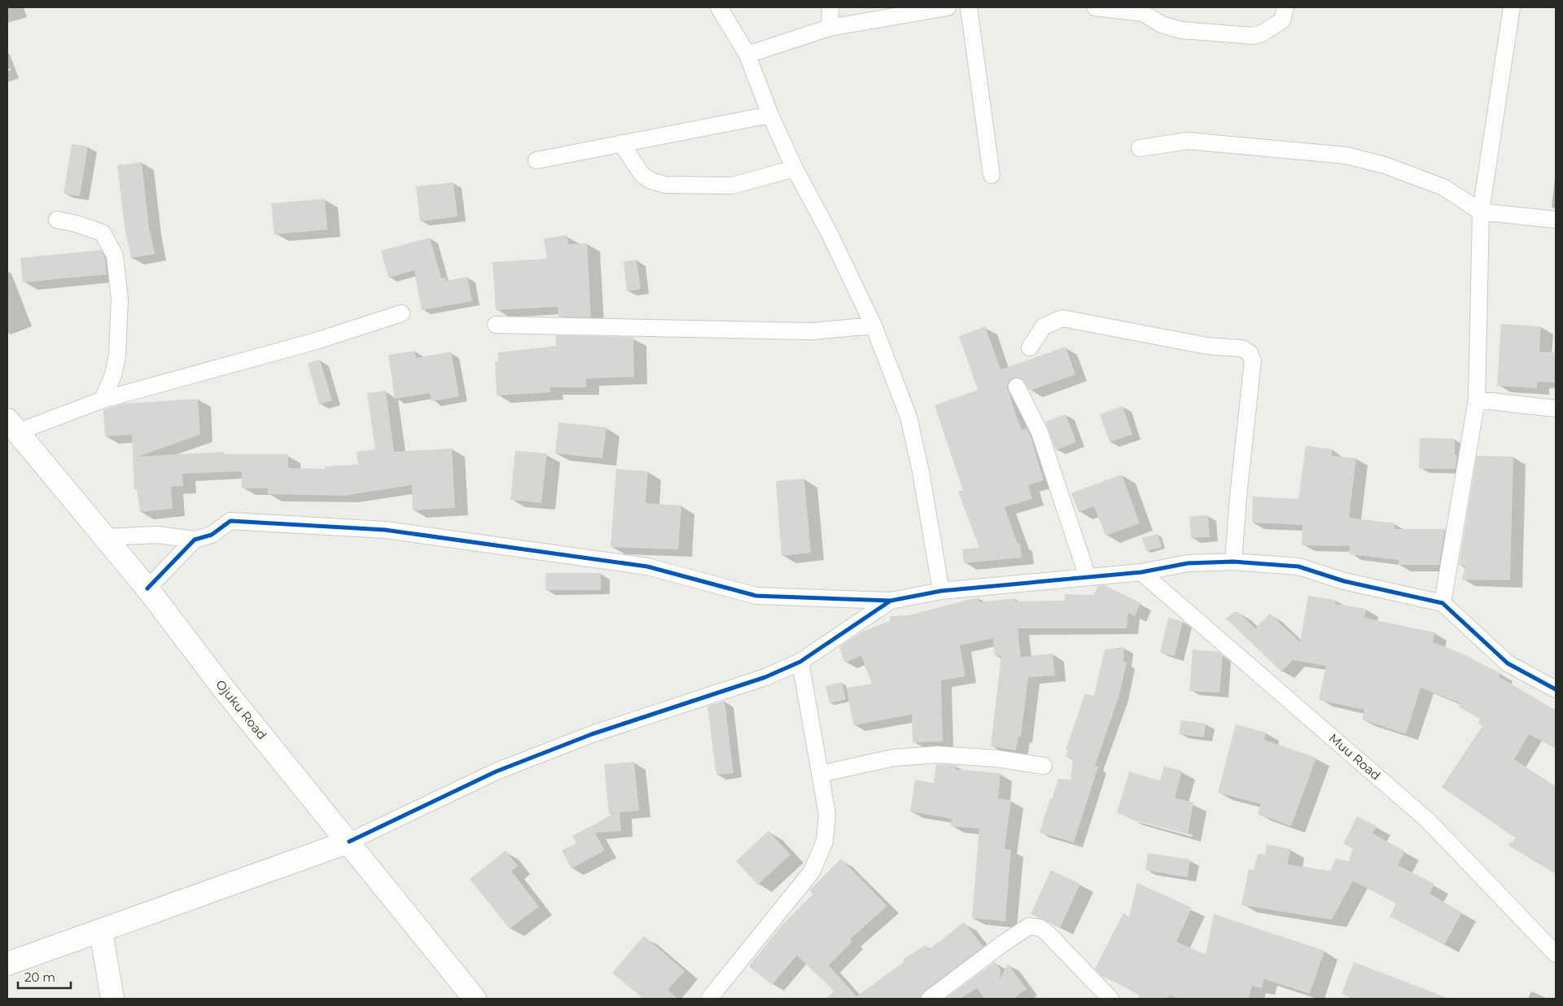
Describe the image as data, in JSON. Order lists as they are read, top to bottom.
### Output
{
  "streets": {
    "main road": ["Ojuku Road"],
    "street": ["Muu Road"]
  },
  "scale_bar": "20 m"
}
